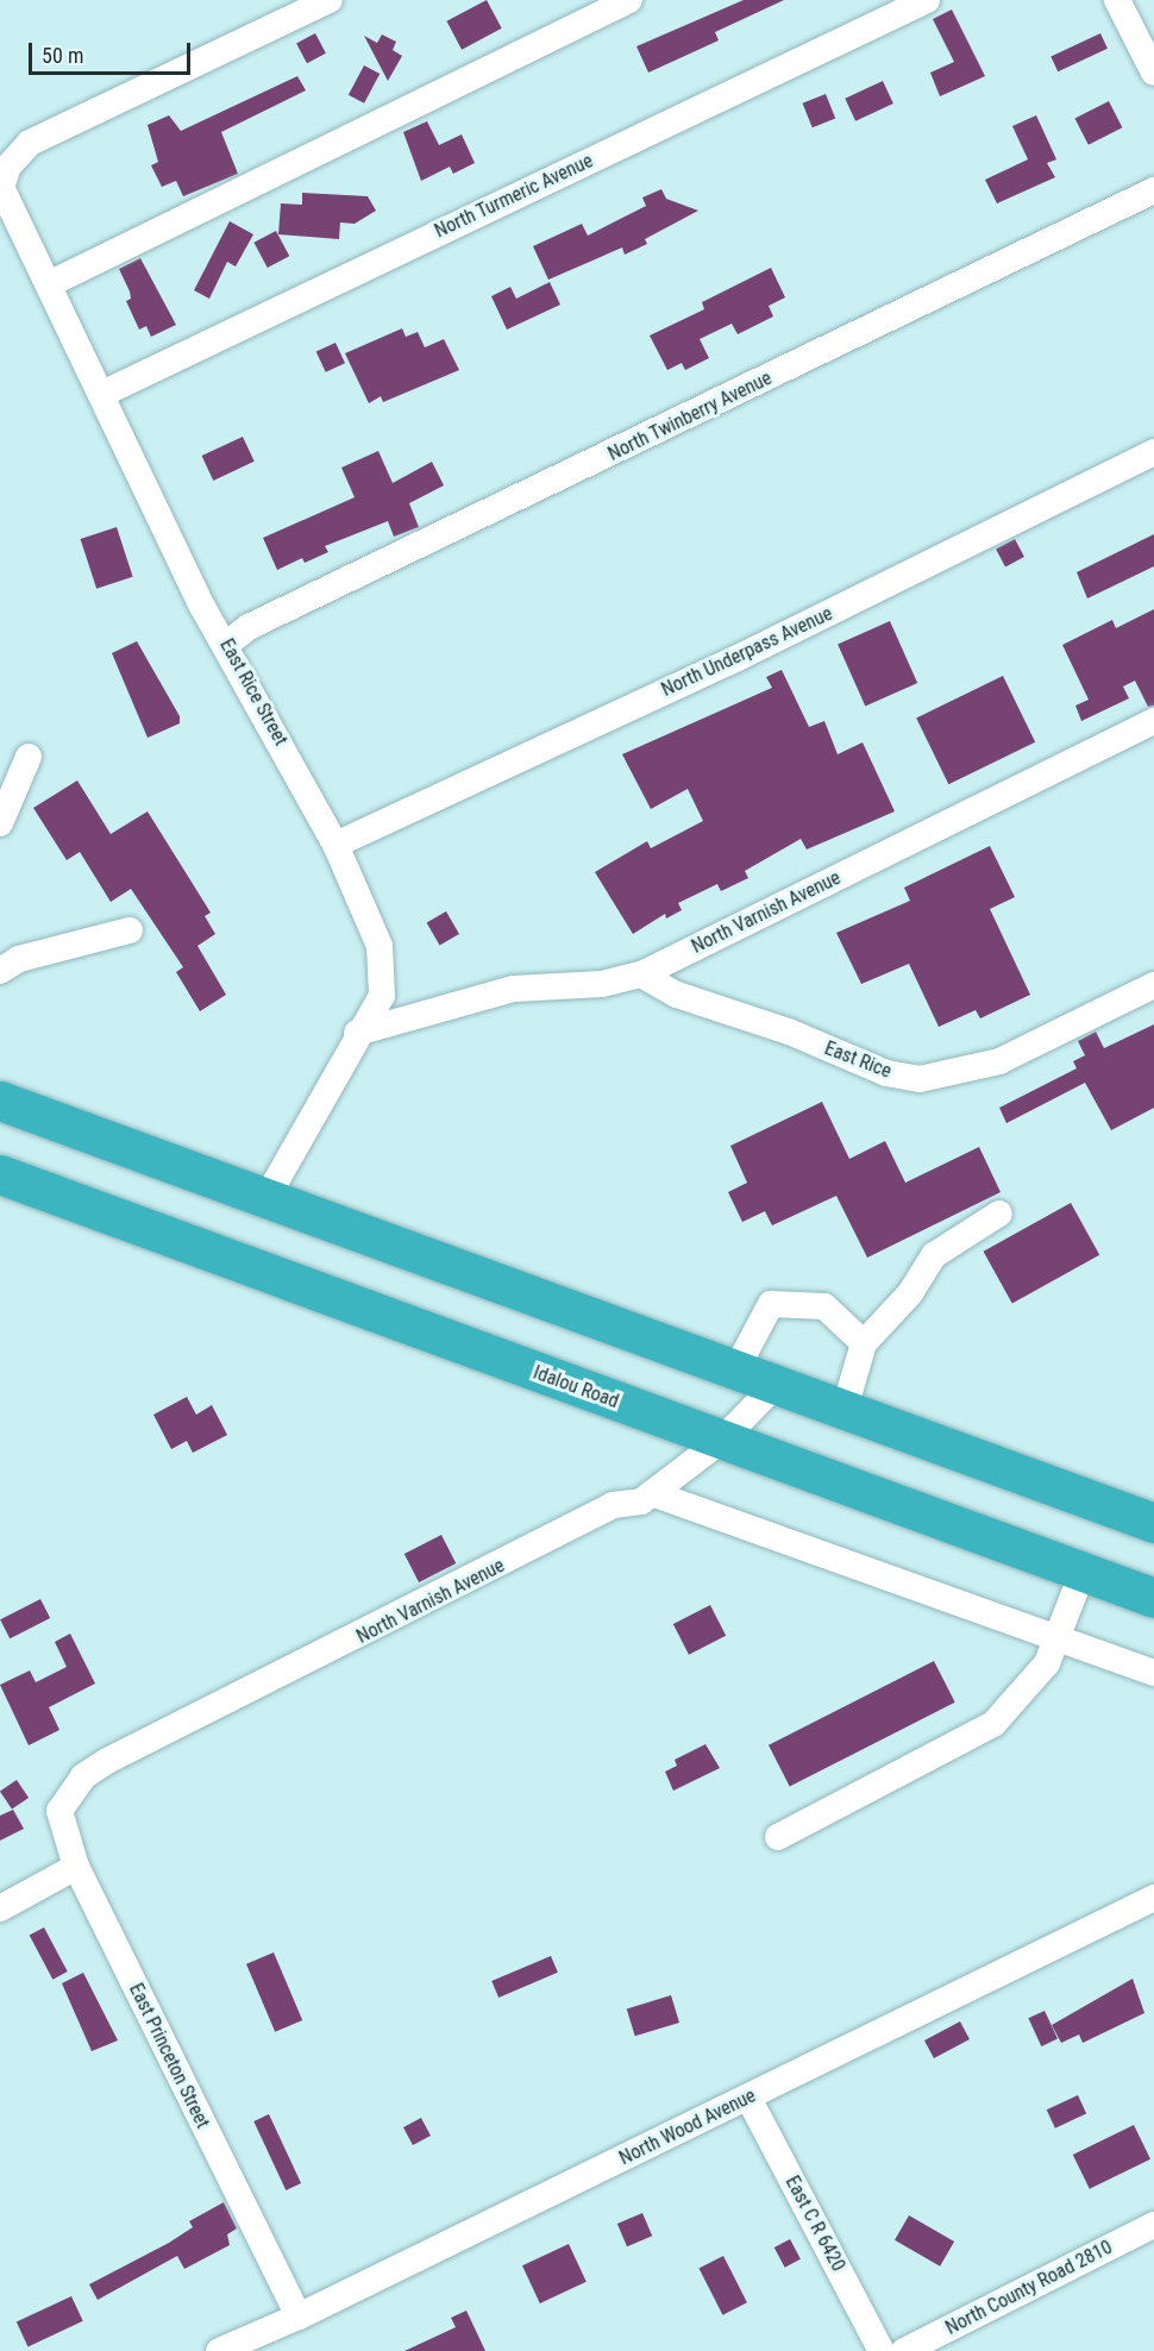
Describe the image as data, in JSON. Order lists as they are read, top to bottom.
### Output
{
  "streets": {
    "highway": ["Idalou Road"],
    "street": [
      "North Turmeric Avenue",
      "North Twinberry Avenue",
      "North Underpass Avenue",
      "East Rice Street",
      "North Varnish Avenue",
      "East Rice",
      "East Princeton Street",
      "North Wood Avenue",
      "East C R 6420",
      "North County Road 2810"
    ]
  },
  "crossings": [
    ["North Turmeric Avenue", "East Rice Street"],
    ["North Twinberry Avenue", "East Rice Street"],
    ["North Underpass Avenue", "East Rice Street"],
    ["East Rice Street", "North Varnish Avenue"],
    ["North Varnish Avenue", "East Rice"],
    ["North Varnish Avenue", "Idalou Road"],
    ["North Varnish Avenue", "East Princeton Street"],
    ["East Princeton Street", "North Wood Avenue"],
    ["North Wood Avenue", "East C R 6420"]
  ],
  "scale_bar": "50 m"
}
